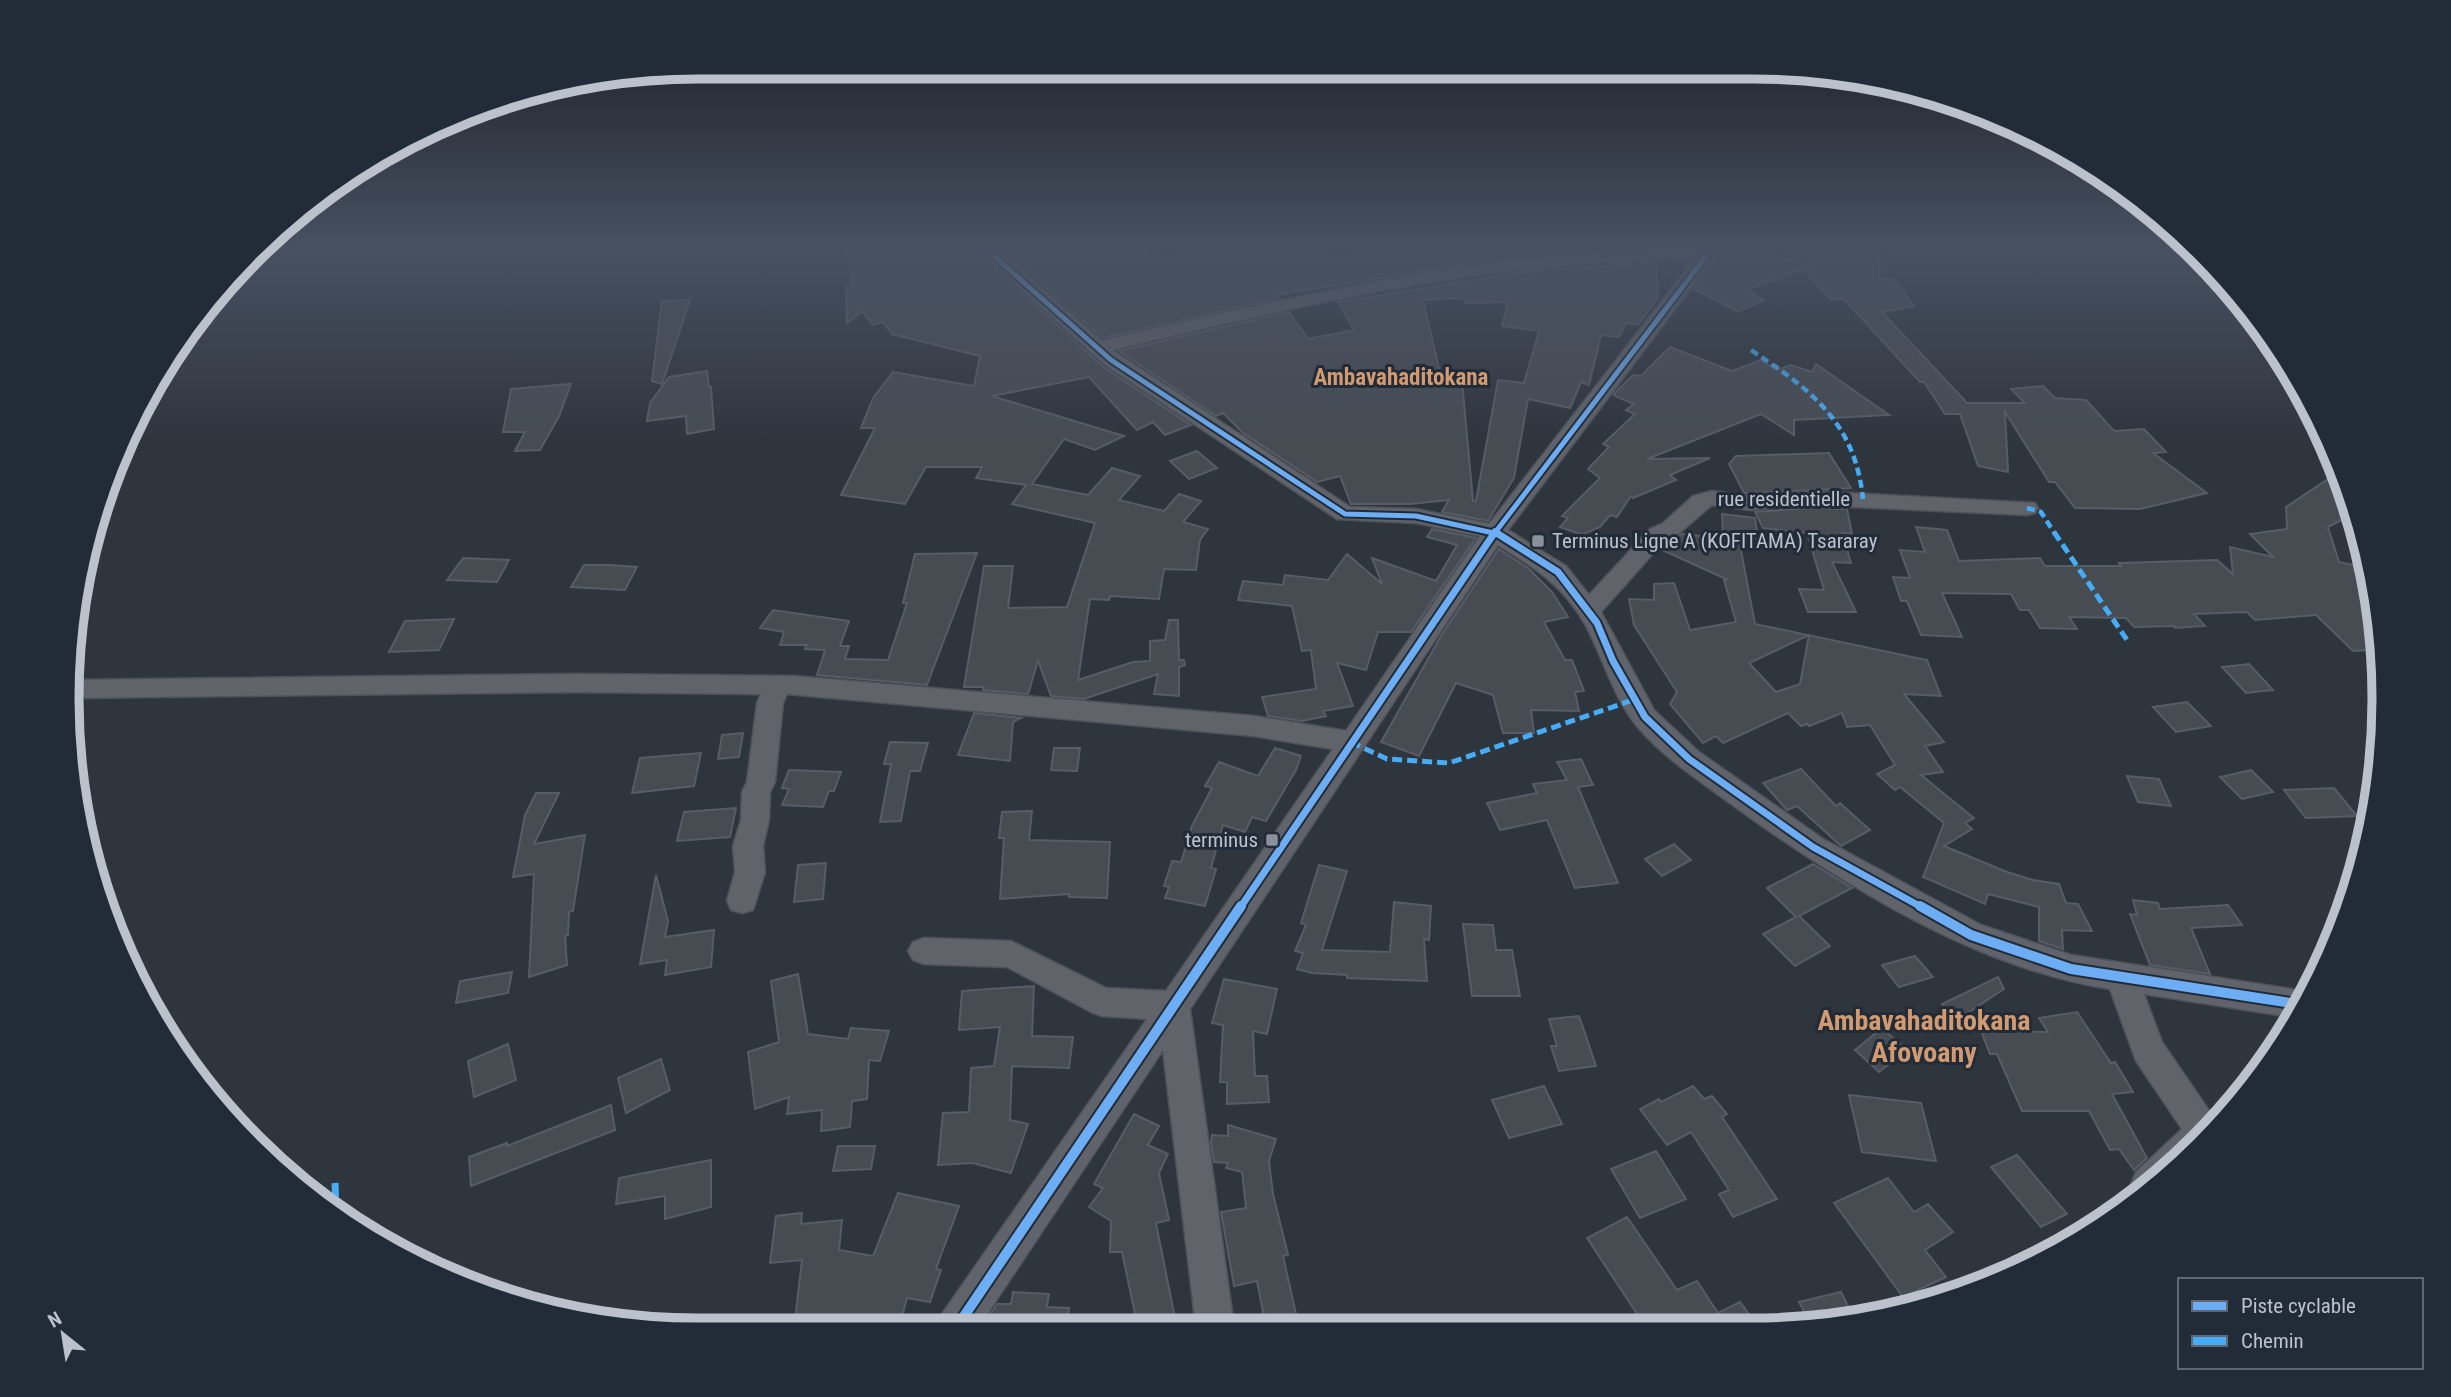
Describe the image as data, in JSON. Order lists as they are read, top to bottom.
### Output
{
  "streets": {
    "street": ["rue residentielle"]
  },
  "districts": ["Ambavahaditokana", "Ambavahaditokana Afovoany"],
  "places": {
    "transit": ["Terminus Ligne A (KOFITAMA) Tsararay", "terminus"]
  },
  "legend": ["Piste cyclable", "Chemin"],
  "north": "top left"
}
